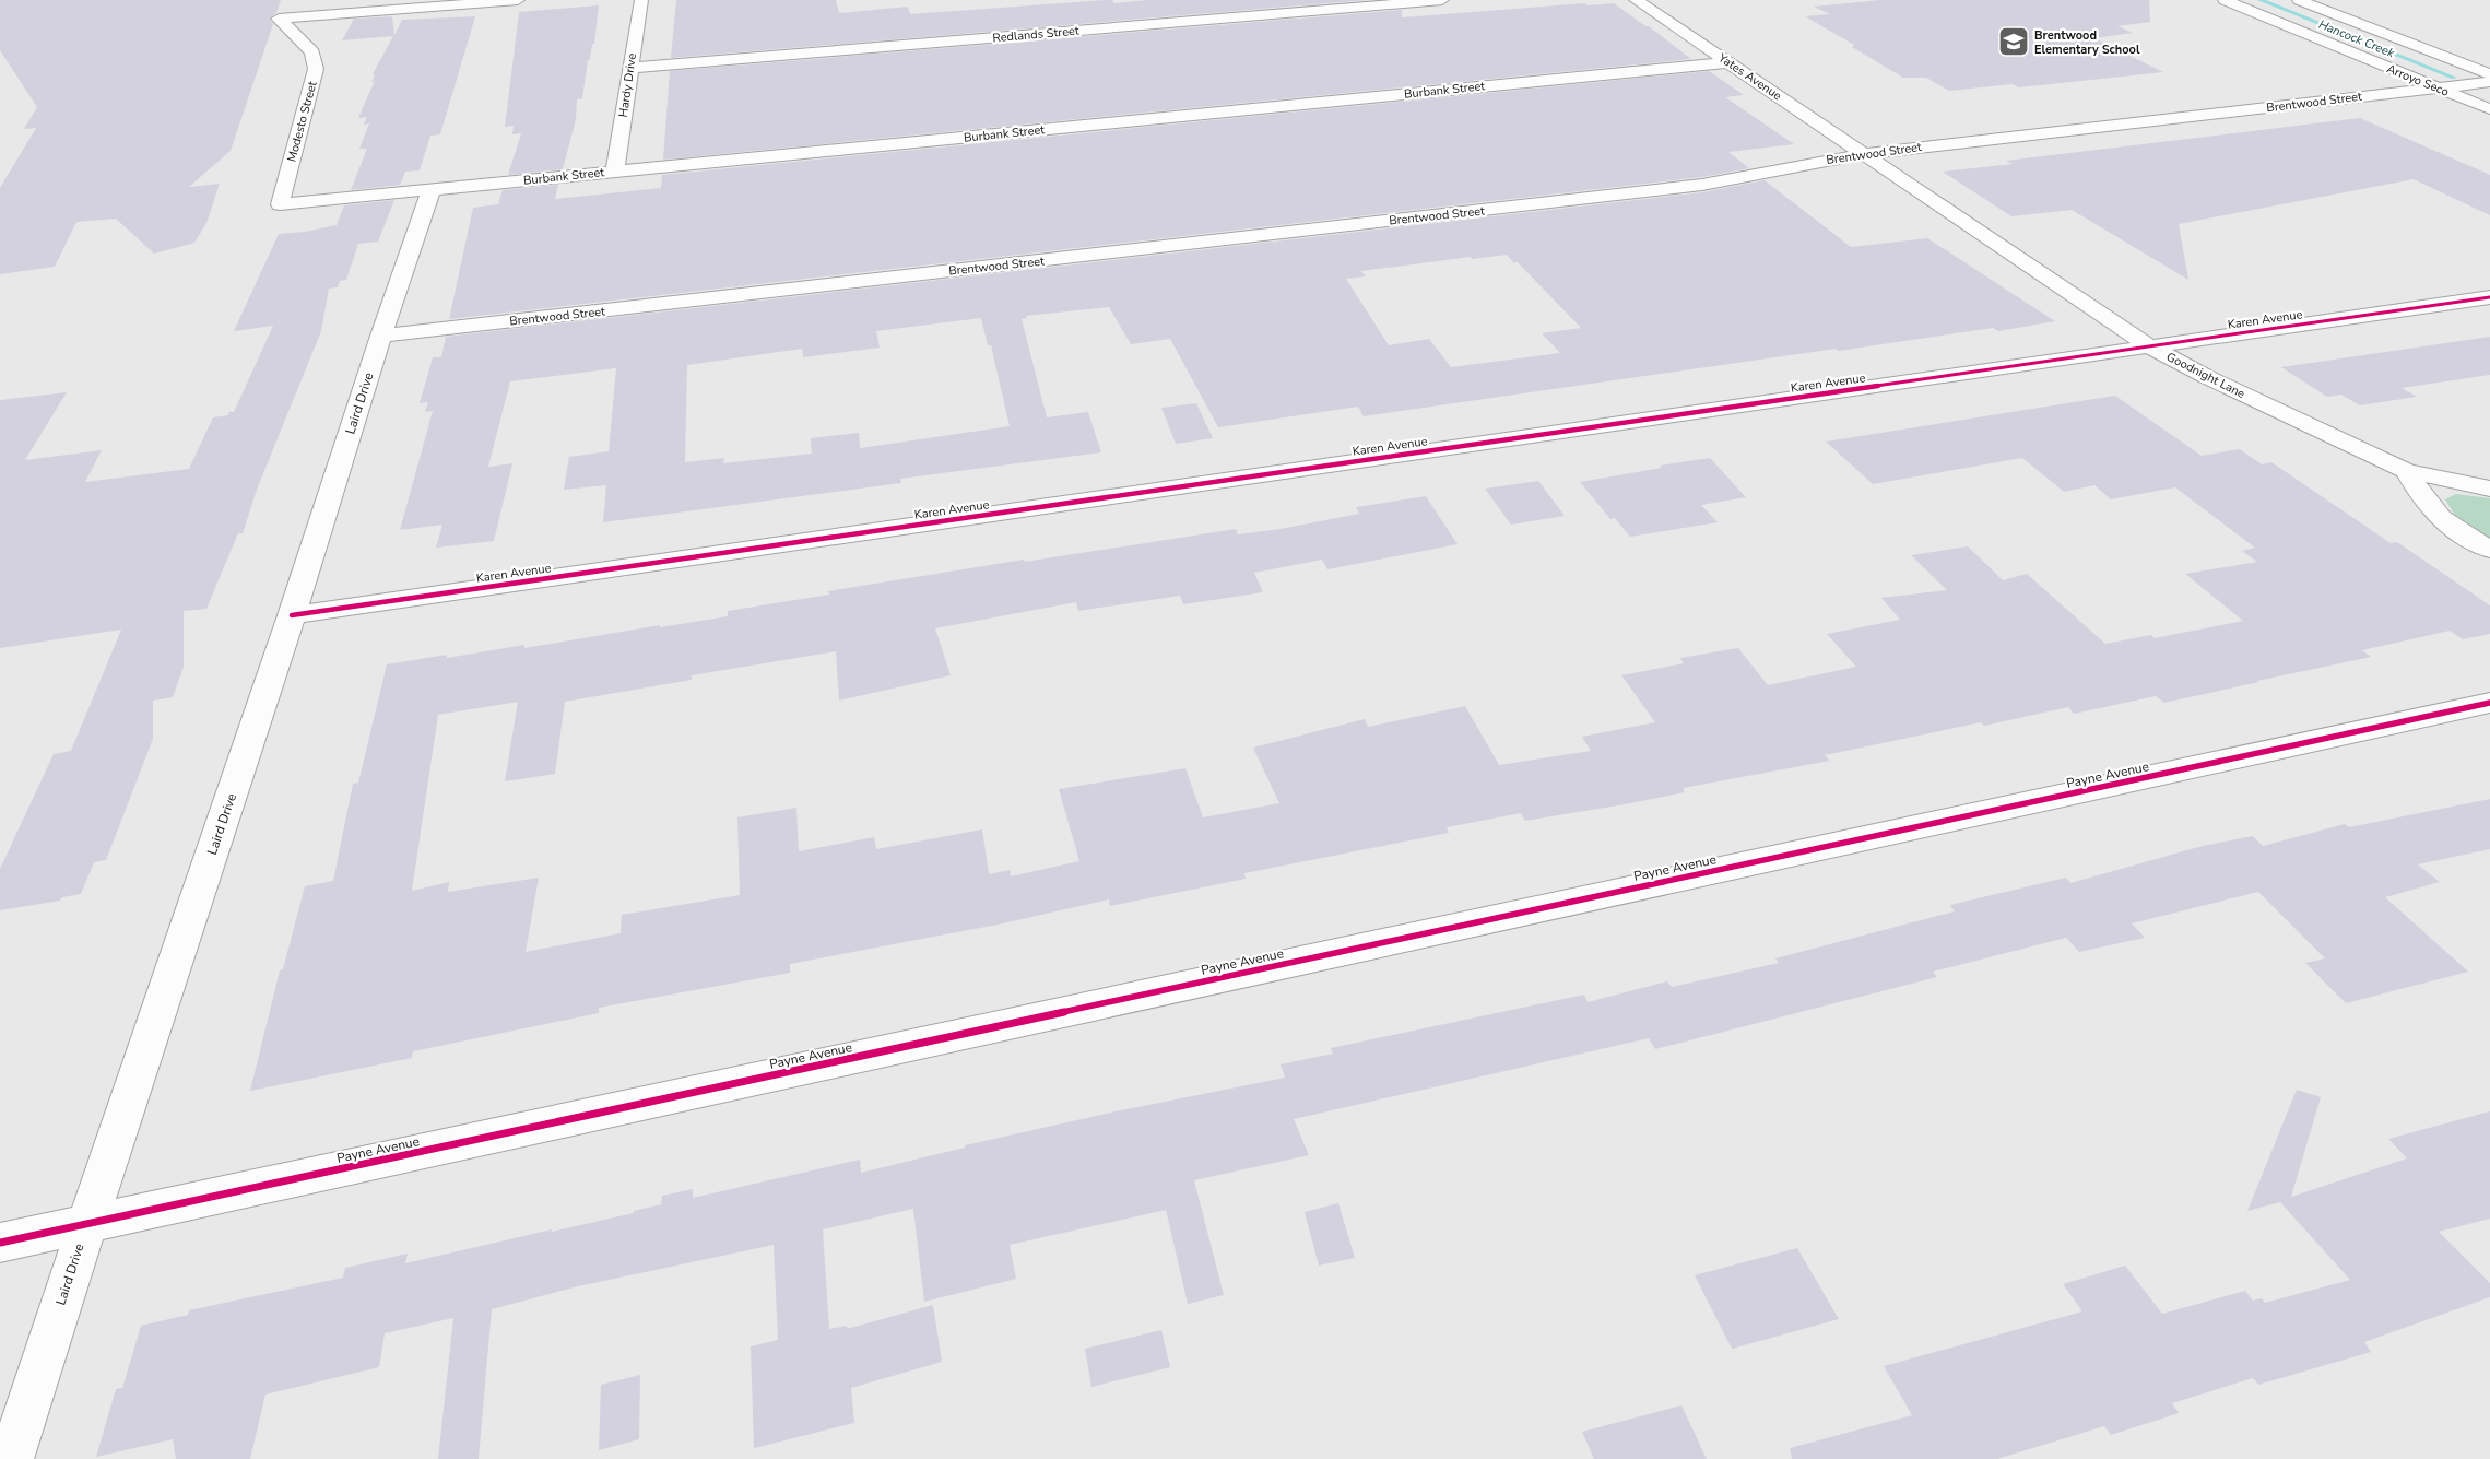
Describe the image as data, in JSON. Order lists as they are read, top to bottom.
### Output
{
  "streets": {
    "street": [
      "Redlands Street",
      "Yates Avenue",
      "Arroyo Seco",
      "Hardy Drive",
      "Burbank Street",
      "Brentwood Street",
      "Modesto Street",
      "Karen Avenue",
      "Goodnight Lane",
      "Laird Drive",
      "Payne Avenue"
    ]
  },
  "crossings": [
    ["Redlands Street", "Hardy Drive"],
    ["Yates Avenue", "Burbank Street"],
    ["Yates Avenue", "Brentwood Street"],
    ["Yates Avenue", "Goodnight Lane"],
    ["Arroyo Seco", "Brentwood Street"],
    ["Hardy Drive", "Burbank Street"],
    ["Burbank Street", "Modesto Street"],
    ["Burbank Street", "Laird Drive"],
    ["Brentwood Street", "Goodnight Lane"],
    ["Brentwood Street", "Laird Drive"],
    ["Karen Avenue", "Goodnight Lane"],
    ["Karen Avenue", "Laird Drive"],
    ["Laird Drive", "Payne Avenue"]
  ],
  "water": ["Hancock Creek"],
  "places": {
    "school or university": ["Brentwood Elementary School"]
  }
}
